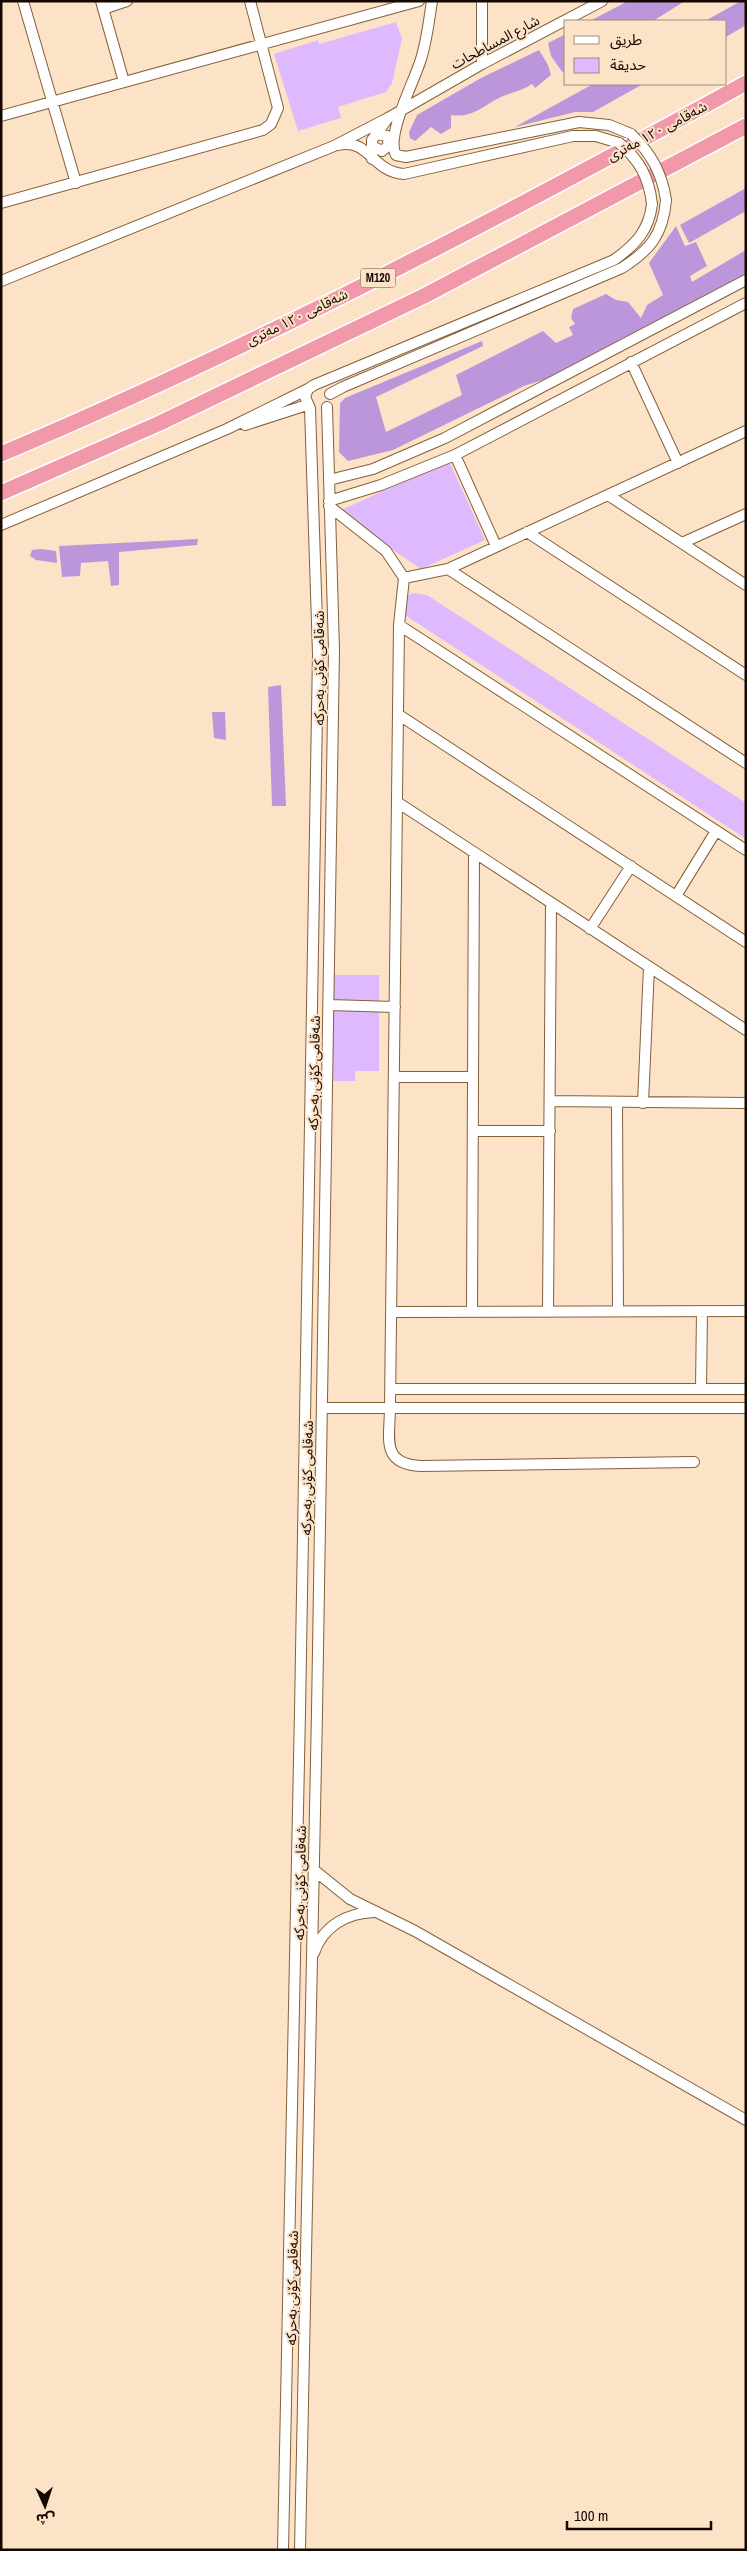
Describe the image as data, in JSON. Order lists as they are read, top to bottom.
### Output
{
  "streets": {
    "highway": ["شەقامی ١٢٠ مەتری", "M120"],
    "street": ["شارع المساطحات", "شەقامی کۆنی بەحرکە"]
  },
  "legend": ["طريق", "حديقة"],
  "scale_bar": "100 m",
  "north": "bottom"
}
